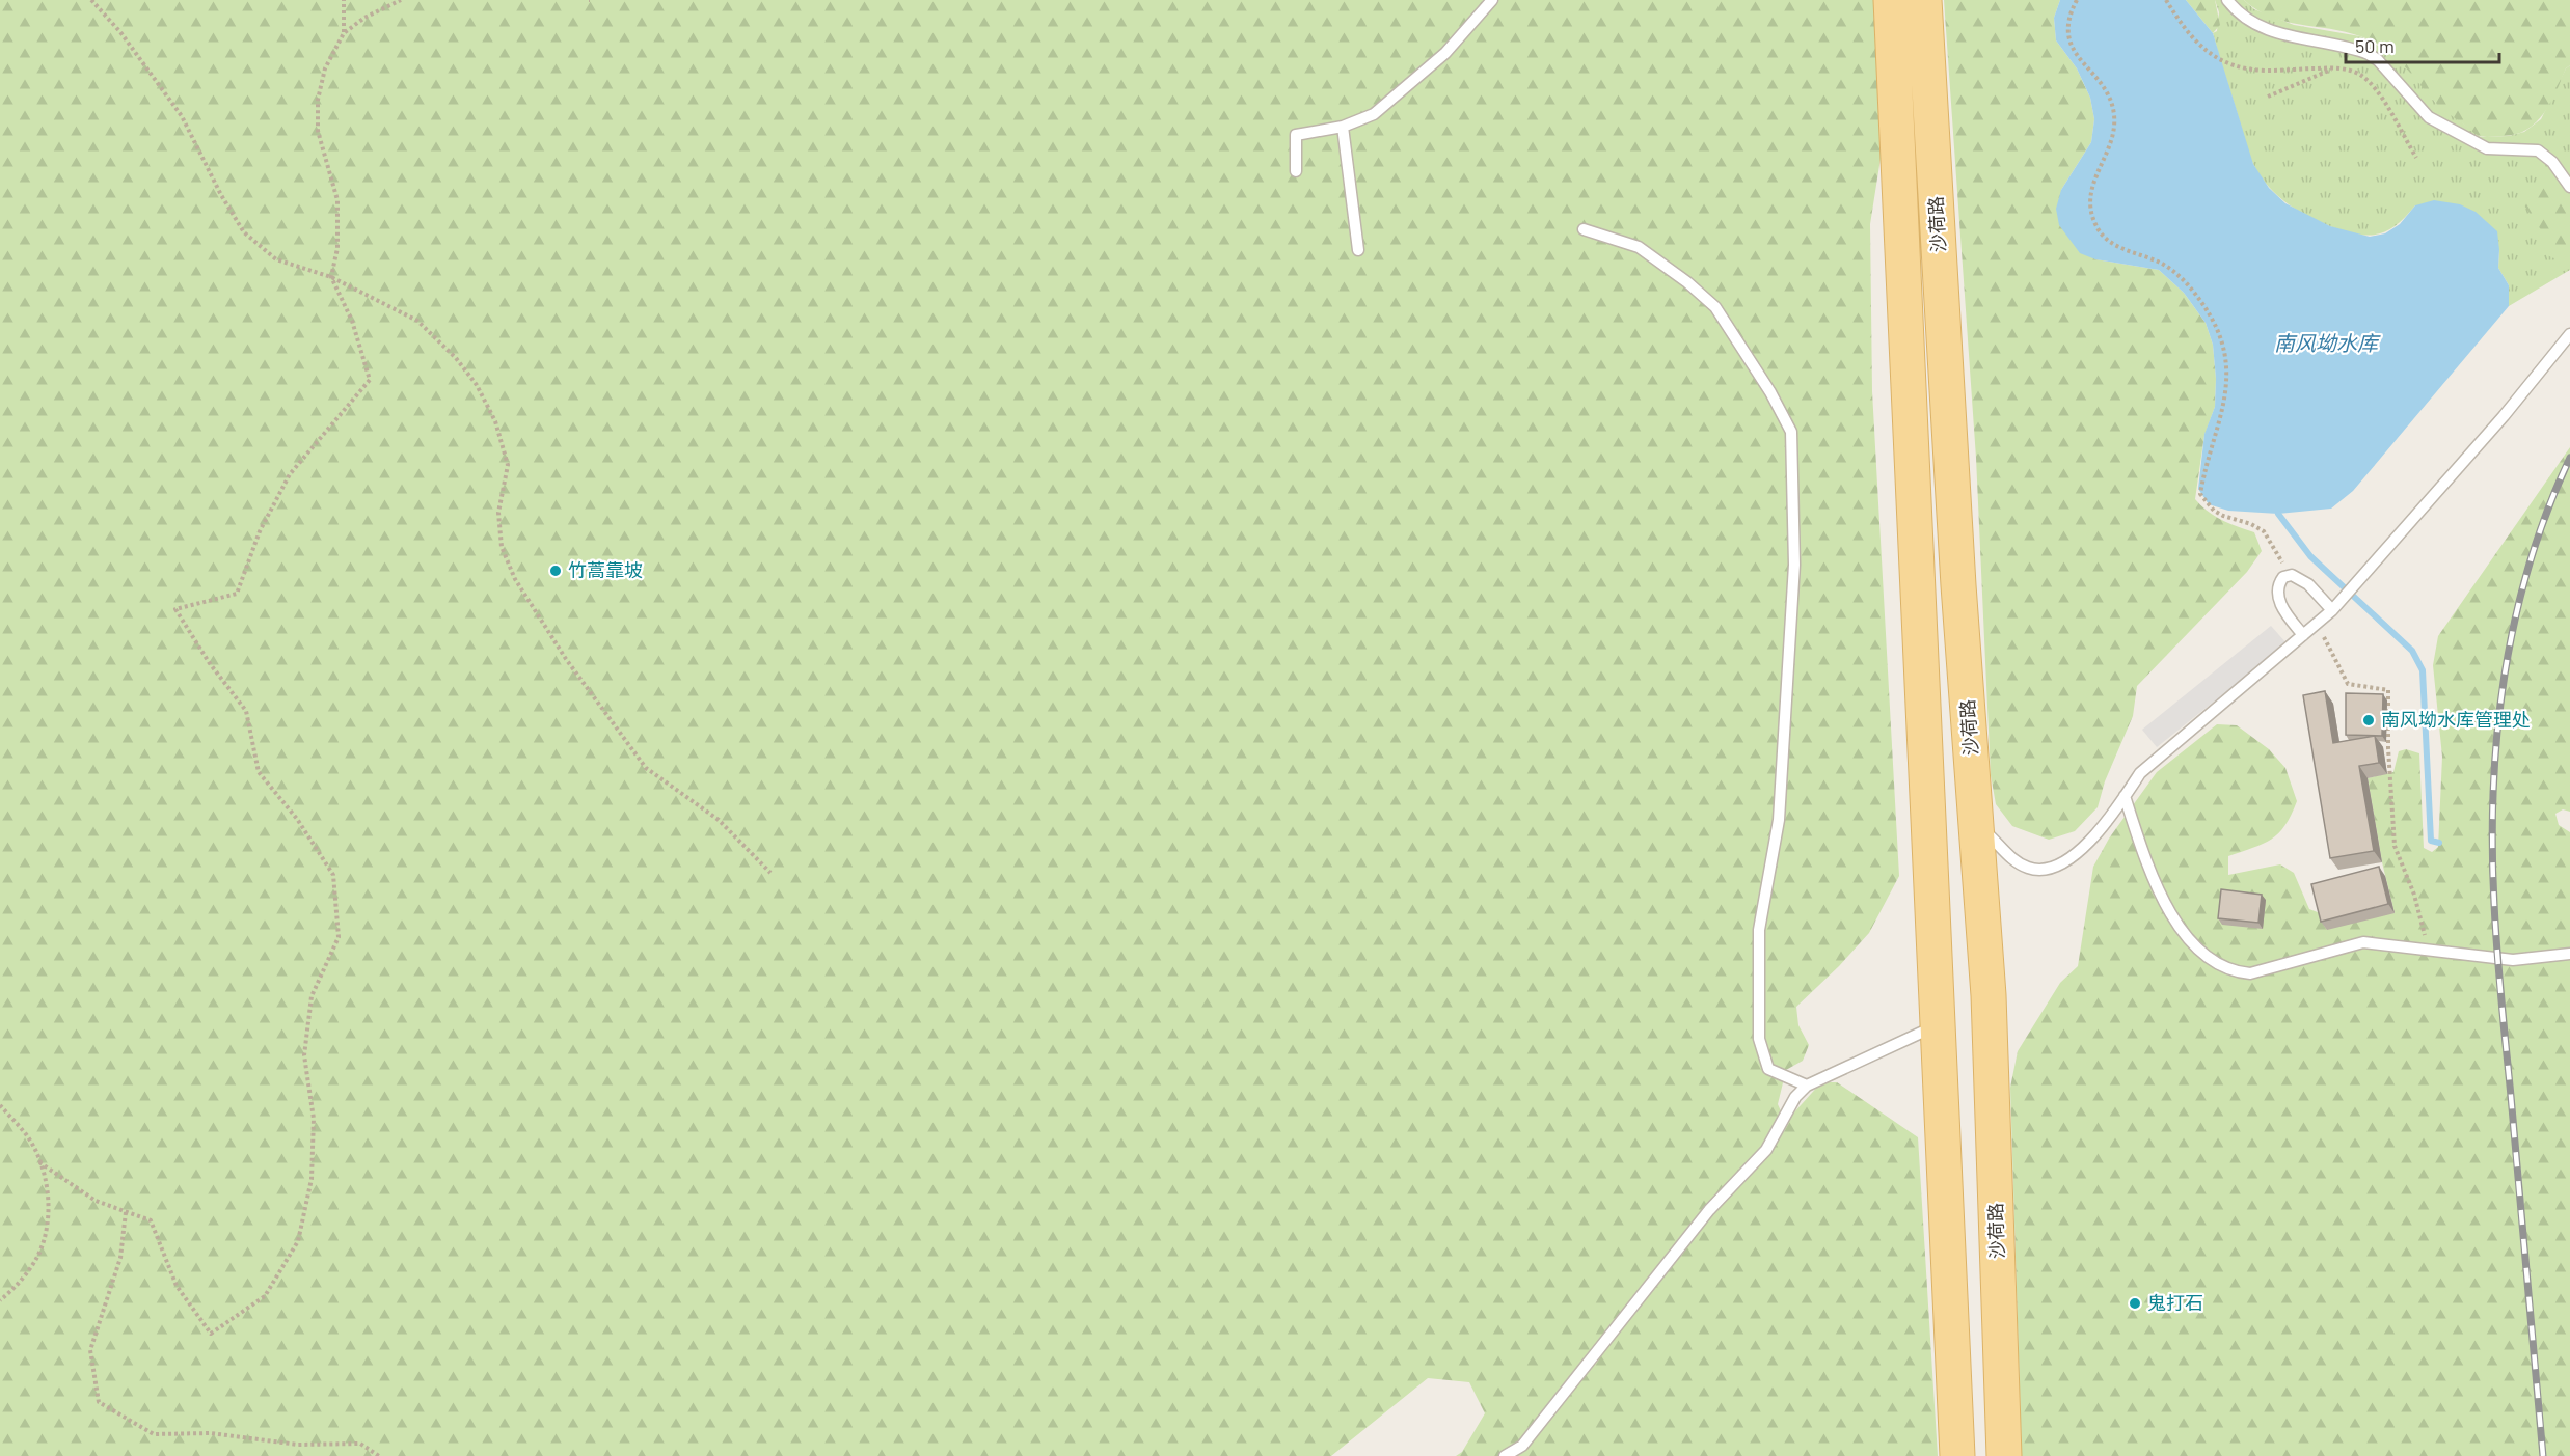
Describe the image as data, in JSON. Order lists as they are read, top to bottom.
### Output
{
  "streets": {
    "main road": ["沙荷路"]
  },
  "water": ["南风坳水库"],
  "places": ["竹蒿靠坡", "南风坳水库管理处", "鬼打石"],
  "scale_bar": "50 m"
}
